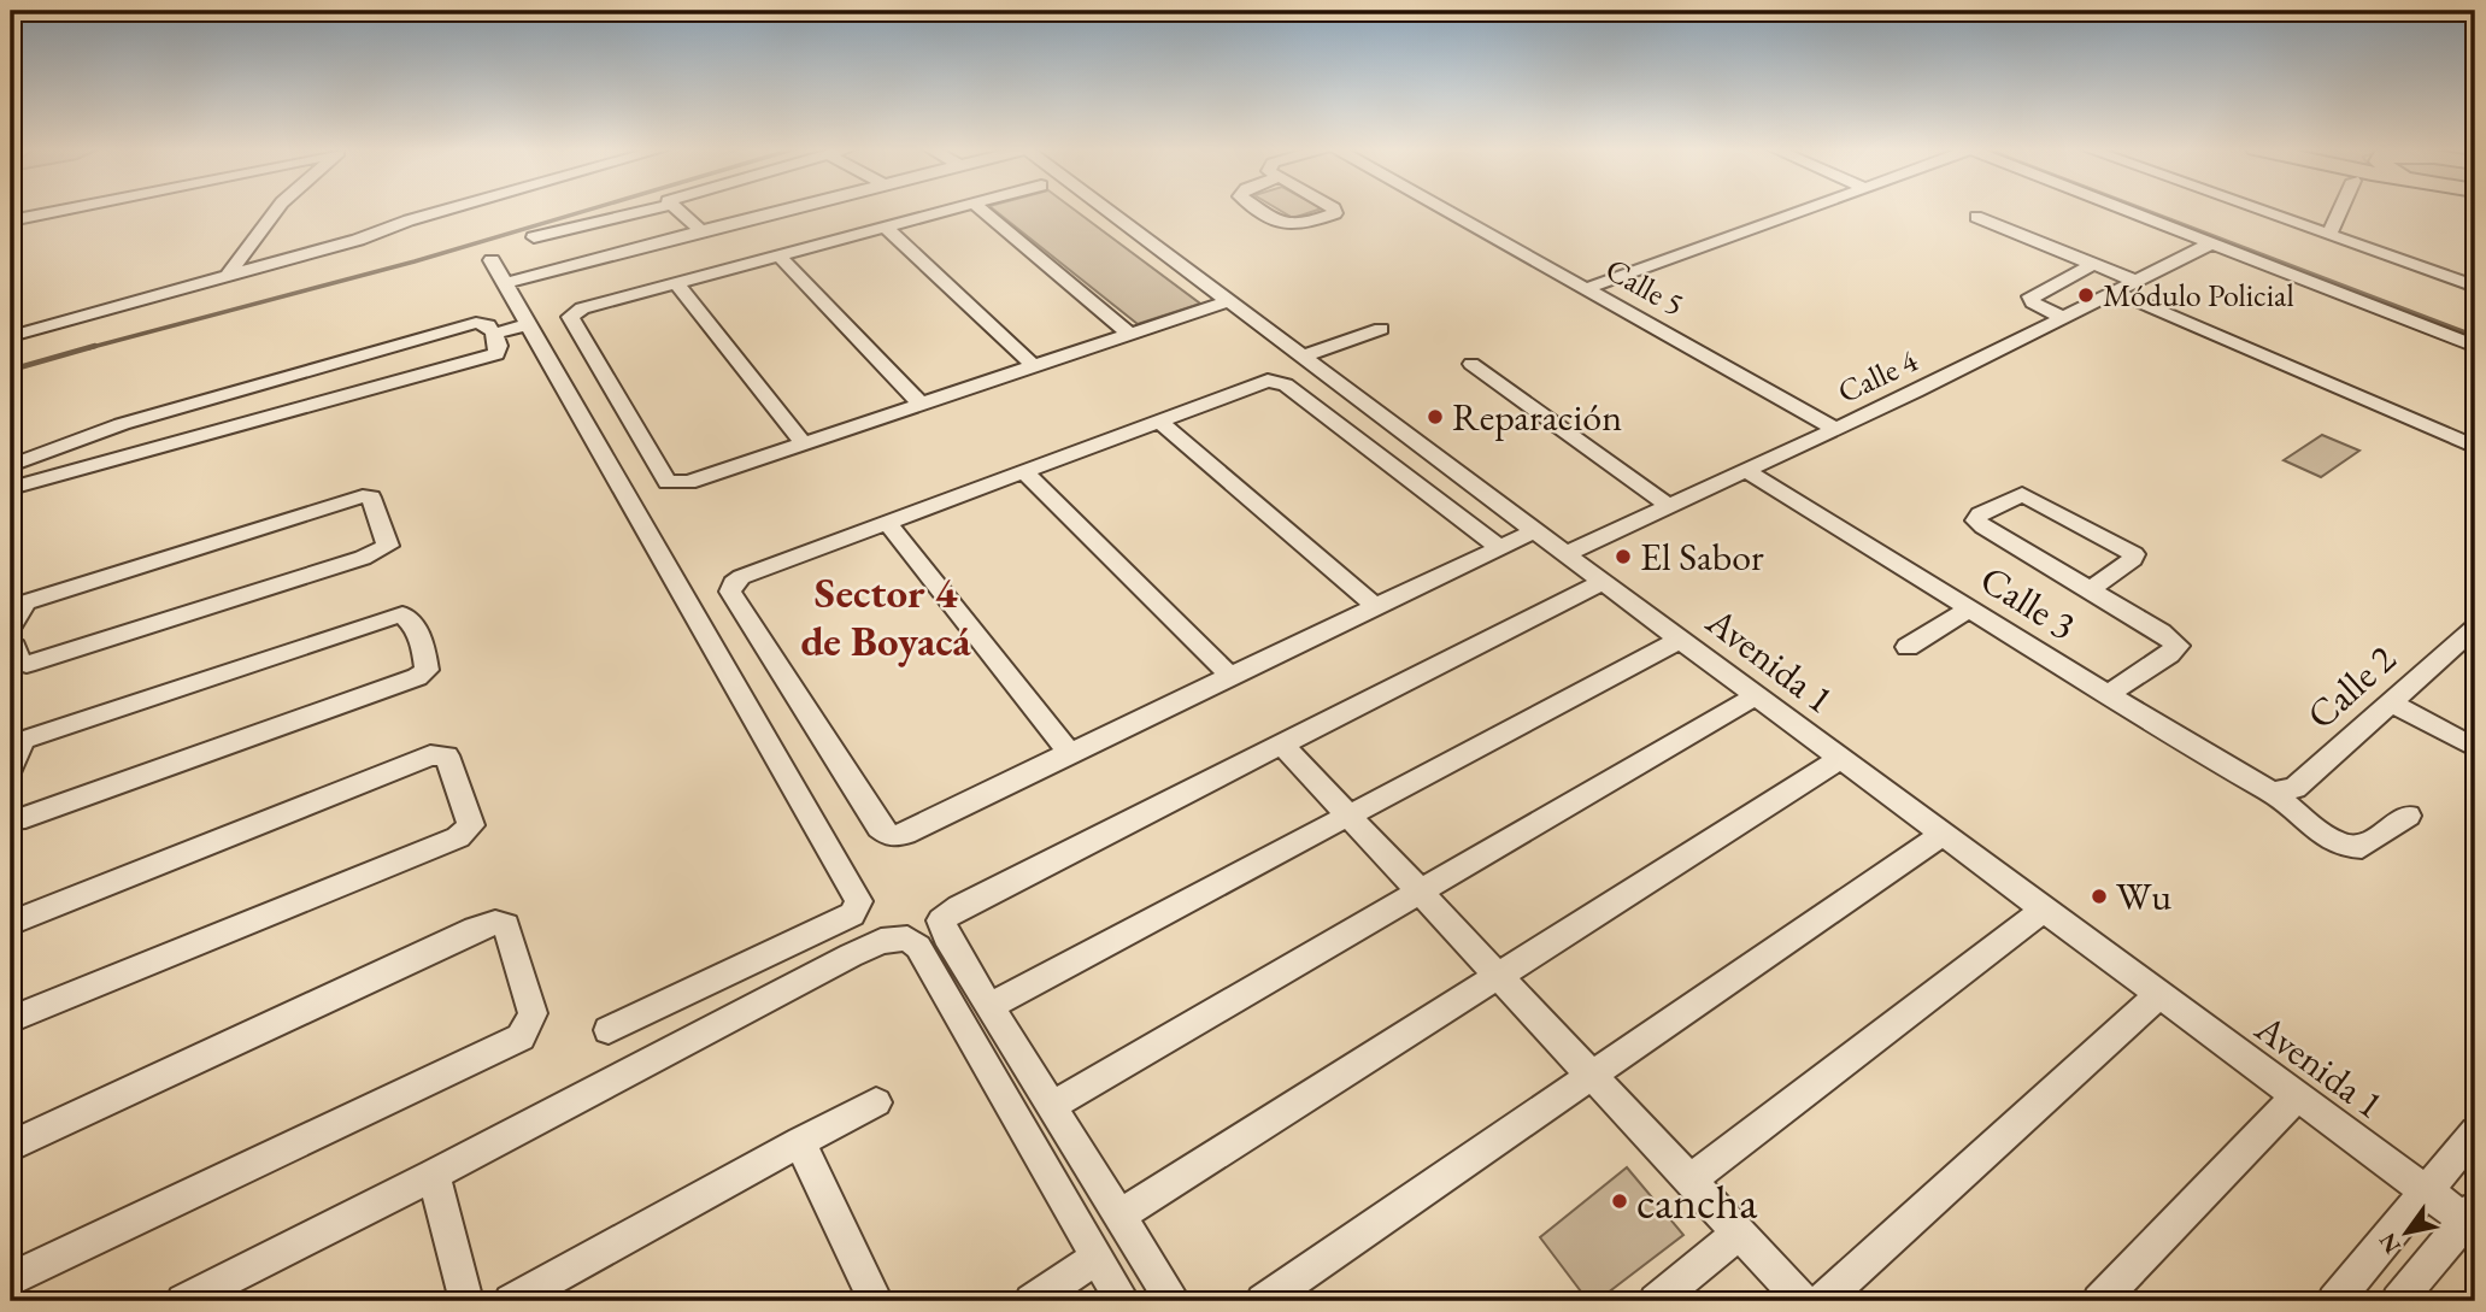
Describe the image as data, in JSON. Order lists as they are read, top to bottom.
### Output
{
  "streets": {
    "street": [
      "Calle 5",
      "Calle 4",
      "Calle 3",
      "Avenida 1",
      "Calle 2"
    ]
  },
  "crossings": [
    ["Calle 5", "Calle 4"],
    ["Calle 4", "Calle 3"],
    ["Calle 4", "Avenida 1"],
    ["Calle 3", "Calle 2"]
  ],
  "districts": ["Sector 4 de Boyacá"],
  "places": [
    "Módulo Policial",
    "Reparación",
    "El Sabor",
    "Wu",
    "cancha"
  ],
  "north": "bottom left"
}
